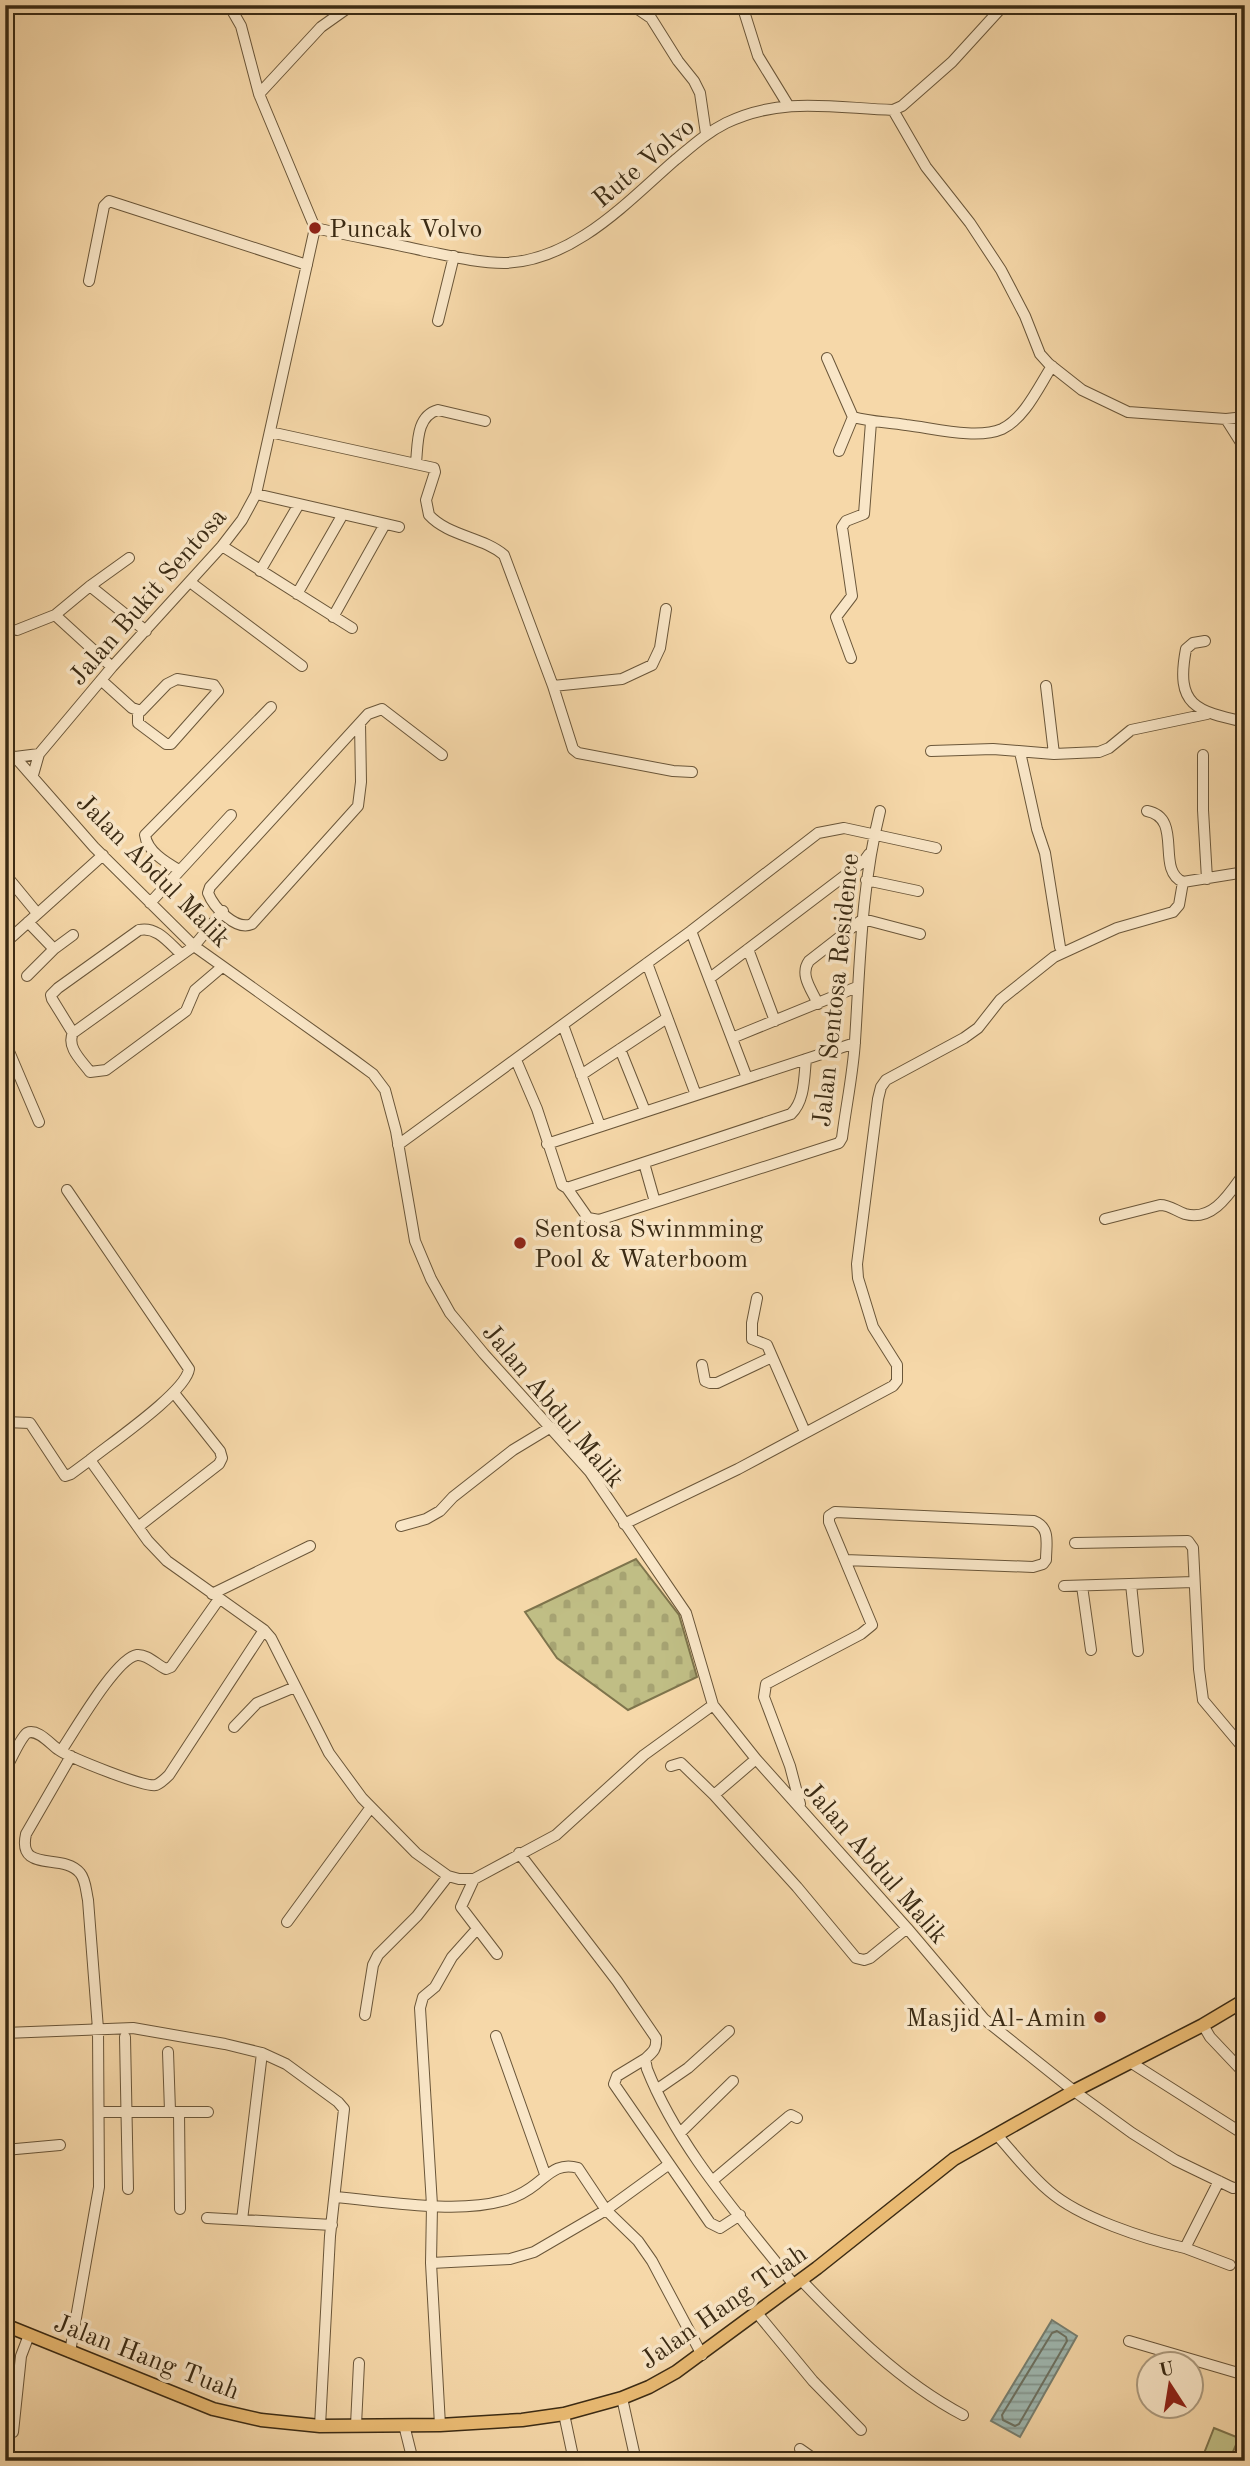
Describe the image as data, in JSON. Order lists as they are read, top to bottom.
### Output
{
  "streets": {
    "main road": ["Jalan Hang Tuah"],
    "street": [
      "Rute Volvo",
      "Jalan Bukit Sentosa",
      "Jalan Abdul Malik",
      "Jalan Sentosa Residence"
    ]
  },
  "crossings": [
    ["Rute Volvo", "Jalan Bukit Sentosa"],
    ["Jalan Bukit Sentosa", "Jalan Abdul Malik"],
    ["Jalan Abdul Malik", "Jalan Hang Tuah"]
  ],
  "places": ["Puncak Volvo", "Sentosa Swinmming Pool & Waterboom", "Masjid Al-Amin"],
  "north": "top"
}
